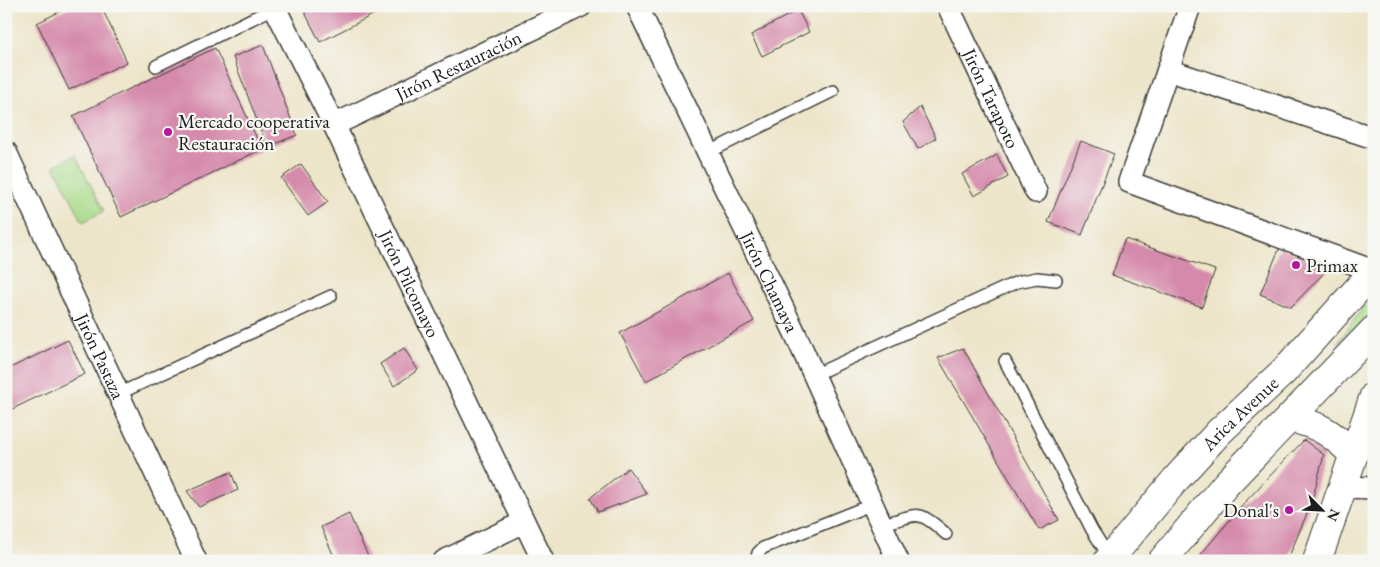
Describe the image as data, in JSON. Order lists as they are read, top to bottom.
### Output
{
  "streets": {
    "main road": ["Arica Avenue"],
    "street": [
      "Jirón Restauración",
      "Jirón Tarapoto",
      "Jirón Chamaya",
      "Jirón Pilcomayo",
      "Jirón Pastaza"
    ]
  },
  "crossings": [
    ["Jirón Restauración", "Jirón Pilcomayo"]
  ],
  "places": ["Mercado cooperativa Restauración", "Primax", "Donal's"],
  "north": "bottom right"
}
